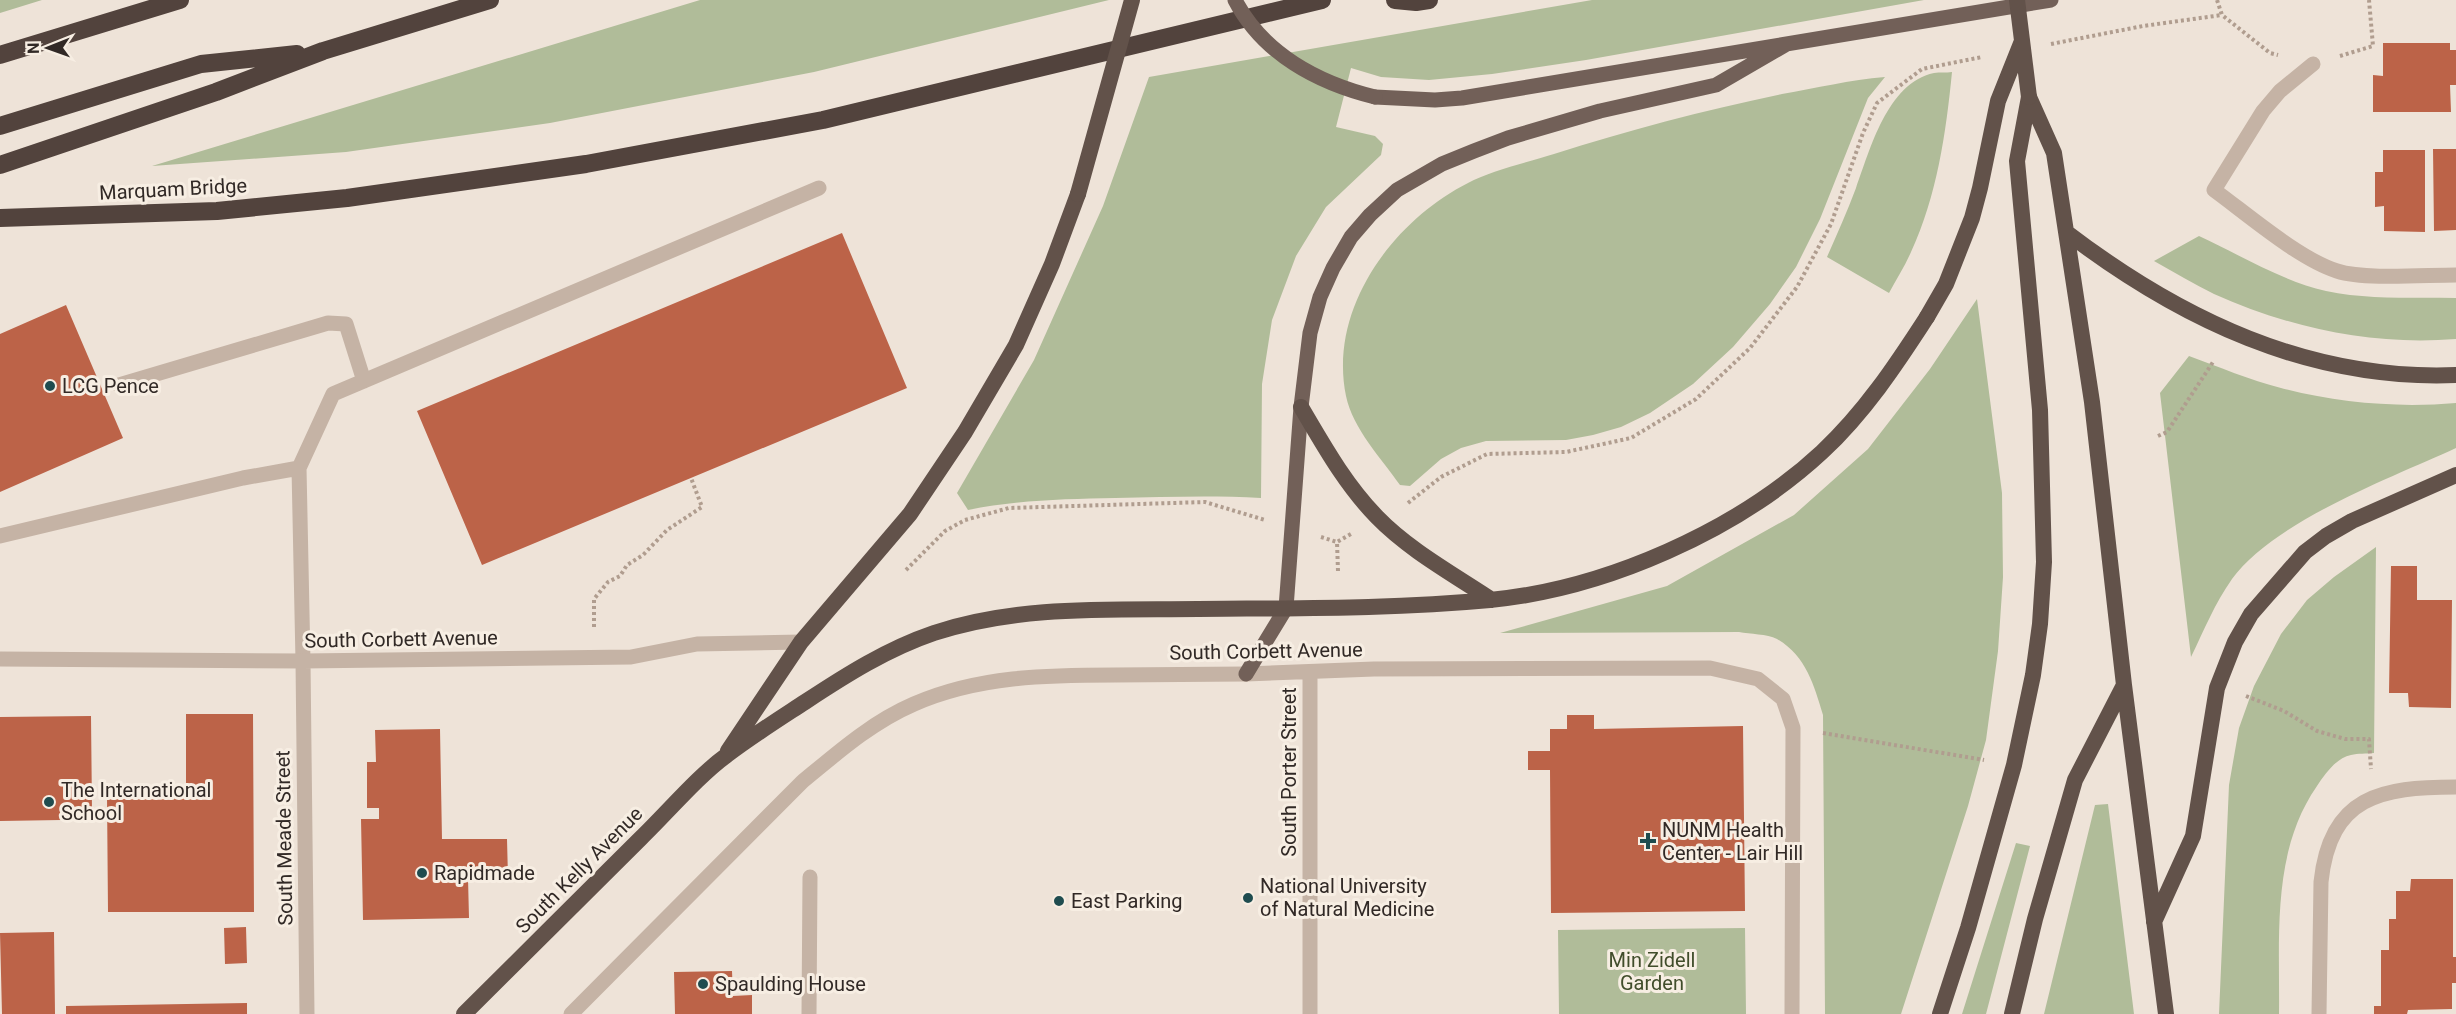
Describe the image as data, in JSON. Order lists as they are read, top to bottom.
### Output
{
  "streets": {
    "highway": ["Marquam Bridge", "South Kelly Avenue"],
    "street": ["South Corbett Avenue", "South Porter Street", "South Meade Street"]
  },
  "crossings": [
    ["South Corbett Avenue", "South Porter Street"],
    ["South Corbett Avenue", "South Meade Street"]
  ],
  "parks": ["Min Zidell Garden"],
  "places": {
    "other": [
      "LCG Pence",
      "The International School",
      "Rapidmade",
      "National University of Natural Medicine",
      "East Parking",
      "Spaulding House"
    ],
    "health": ["NUNM Health Center - Lair Hill"]
  },
  "north": "left"
}
